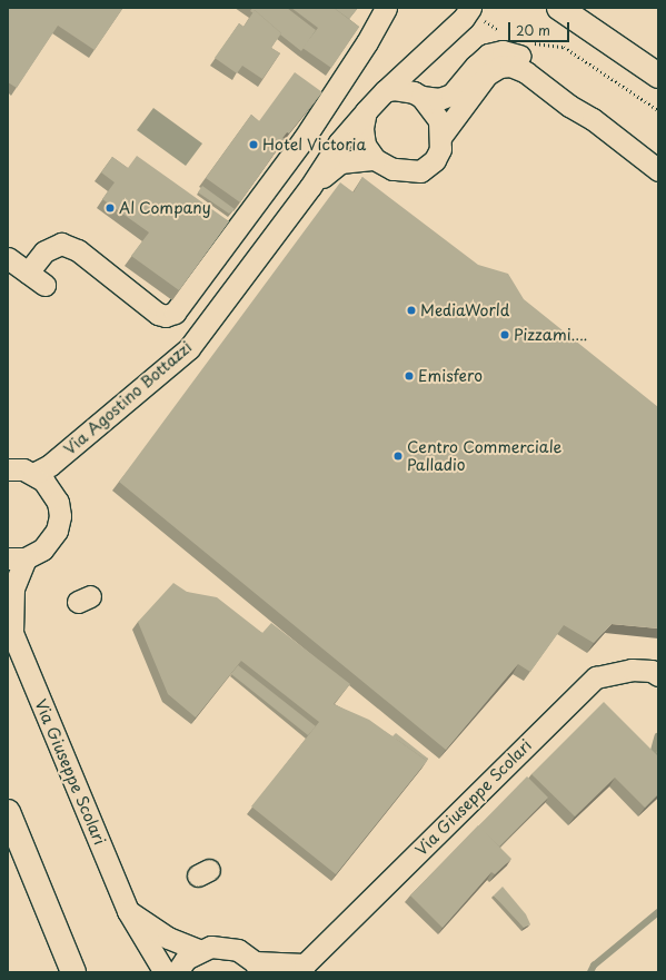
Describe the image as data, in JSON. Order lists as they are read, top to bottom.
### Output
{
  "streets": {
    "street": ["Via Agostino Bottazzi", "Via Giuseppe Scolari"]
  },
  "crossings": [
    ["Via Agostino Bottazzi", "Via Giuseppe Scolari"]
  ],
  "places": [
    "Hotel Victoria",
    "Al Company",
    "MediaWorld",
    "Pizzami....",
    "Emisfero",
    "Centro Commerciale Palladio"
  ],
  "scale_bar": "20 m"
}
